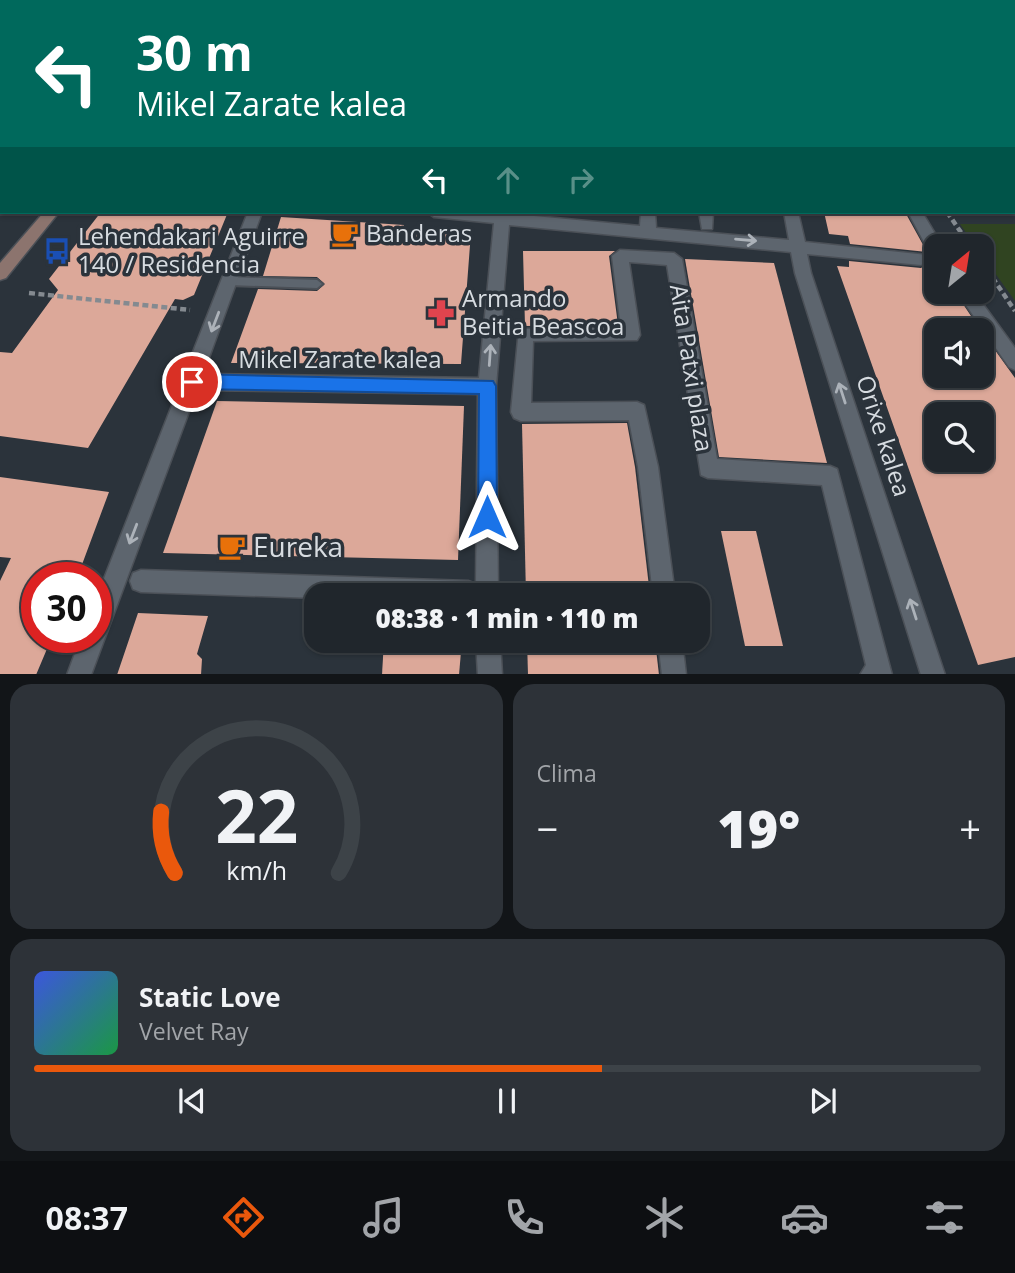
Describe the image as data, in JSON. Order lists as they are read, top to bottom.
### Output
{
  "streets": {
    "street": ["Mikel Zarate kalea", "Aita Patxi plaza", "Orixe kalea"]
  },
  "one_way": ["Orixe kalea"],
  "places": {
    "cafe": ["Banderas", "Eureka"],
    "bus stop": ["Lehendakari Aguirre 140 / Residencia"],
    "pharmacy": ["Armando Beitia Beascoa"]
  },
  "north": "top right",
  "page": {
    "turn": ["30 m", "Mikel Zarate kalea"],
    "limit": "30",
    "trip": "08:38 · 1 min · 110 m",
    "tile": "Clima",
    "heat": ["−", "19°", "+"],
    "song": ["Static Love", "Velvet Ray"],
    "tabs": "08:37",
    "gauge": ["22", "km/h"]
  }
}
